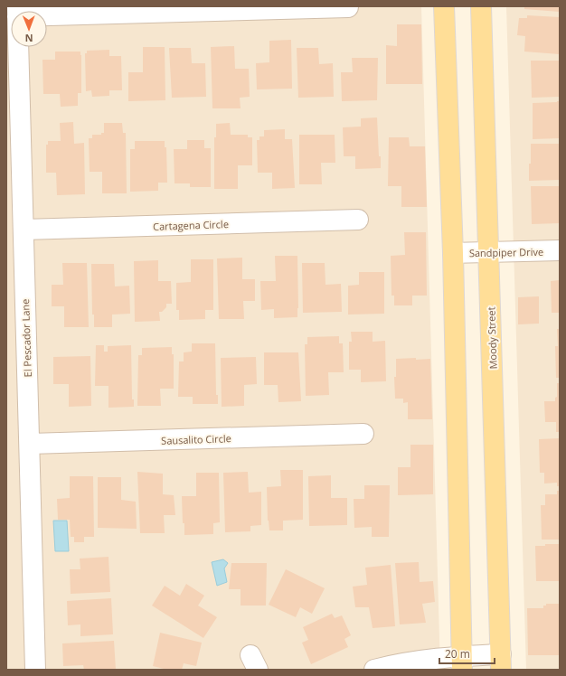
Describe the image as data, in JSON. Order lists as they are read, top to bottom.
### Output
{
  "streets": {
    "main road": ["Moody Street"],
    "street": [
      "Cartagena Circle",
      "Sandpiper Drive",
      "El Pescador Lane",
      "Sausalito Circle"
    ]
  },
  "crossings": [
    ["Cartagena Circle", "El Pescador Lane"],
    ["Sandpiper Drive", "Moody Street"],
    ["El Pescador Lane", "Sausalito Circle"]
  ],
  "scale_bar": "20 m",
  "north": "bottom"
}
